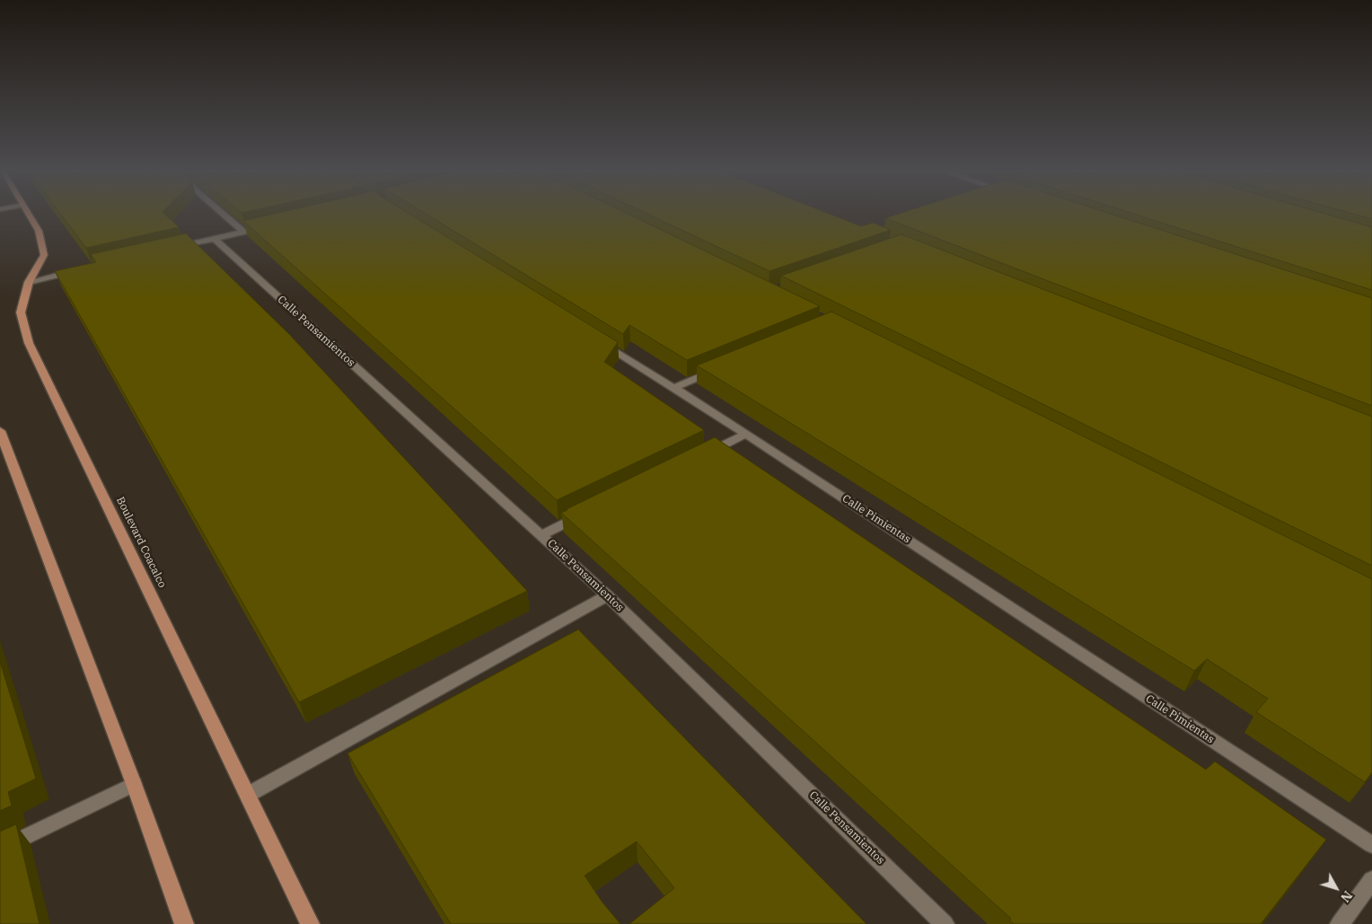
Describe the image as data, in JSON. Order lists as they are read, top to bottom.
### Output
{
  "streets": {
    "main road": ["Boulevard Coacalco"],
    "street": ["Calle Pensamientos", "Calle Pimientas"]
  },
  "north": "bottom right"
}
